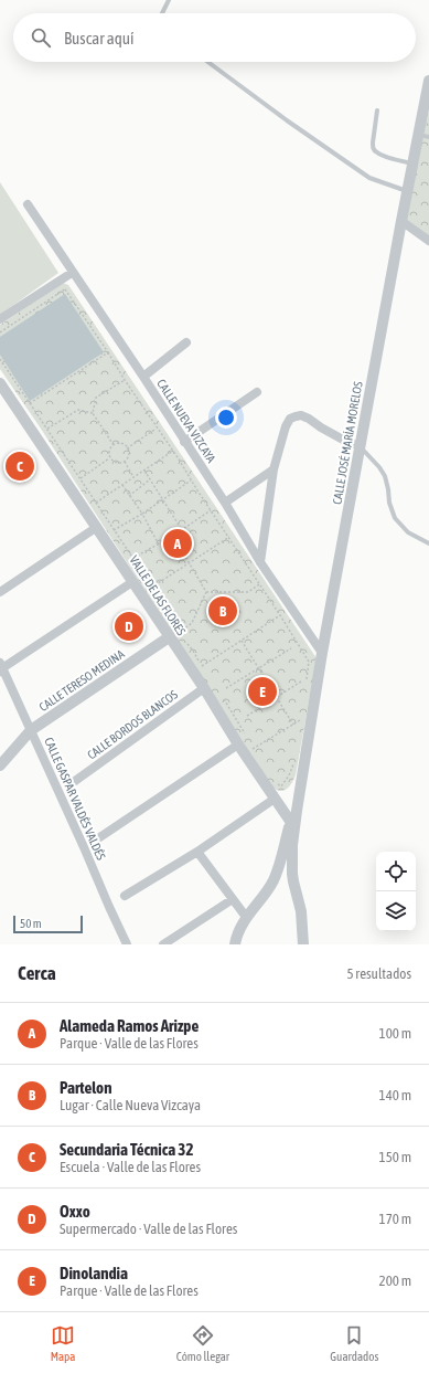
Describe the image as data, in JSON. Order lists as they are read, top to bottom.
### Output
{
  "streets": {
    "street": [
      "CALLE NUEVA VIZCAYA",
      "CALLE JOSÉ MARÍA MORELOS",
      "VALLE DE LAS FLORES",
      "CALLE TERESO MEDINA",
      "CALLE BORDOS BLANCOS",
      "CALLE GASPAR VALDÉS VALDÉS"
    ]
  },
  "crossings": [
    ["CALLE NUEVA VIZCAYA", "CALLE JOSÉ MARÍA MORELOS"],
    ["CALLE JOSÉ MARÍA MORELOS", "VALLE DE LAS FLORES"],
    ["VALLE DE LAS FLORES", "CALLE TERESO MEDINA"],
    ["VALLE DE LAS FLORES", "CALLE BORDOS BLANCOS"],
    ["CALLE TERESO MEDINA", "CALLE GASPAR VALDÉS VALDÉS"]
  ],
  "scale_bar": "50 m",
  "page": {
    "search": "Buscar aquí",
    "pins": [
      "C",
      "A",
      "B",
      "D",
      "E"
    ],
    "scale": "50 m",
    "heading": ["Cerca", "5 resultados"],
    "list": [
      {
        "mark": "A",
        "name": "Alameda Ramos Arizpe",
        "note": "Parque · Valle de las Flores",
        "value": "100 m"
      },
      {
        "mark": "B",
        "name": "Partelon",
        "note": "Lugar · Calle Nueva Vizcaya",
        "value": "140 m"
      },
      {
        "mark": "C",
        "name": "Secundaria Técnica 32",
        "note": "Escuela · Valle de las Flores",
        "value": "150 m"
      },
      {
        "mark": "D",
        "name": "Oxxo",
        "note": "Supermercado · Valle de las Flores",
        "value": "170 m"
      },
      {
        "mark": "E",
        "name": "Dinolandia",
        "note": "Parque · Valle de las Flores",
        "value": "200 m"
      }
    ],
    "nav": ["Mapa", "Cómo llegar", "Guardados"]
  }
}
